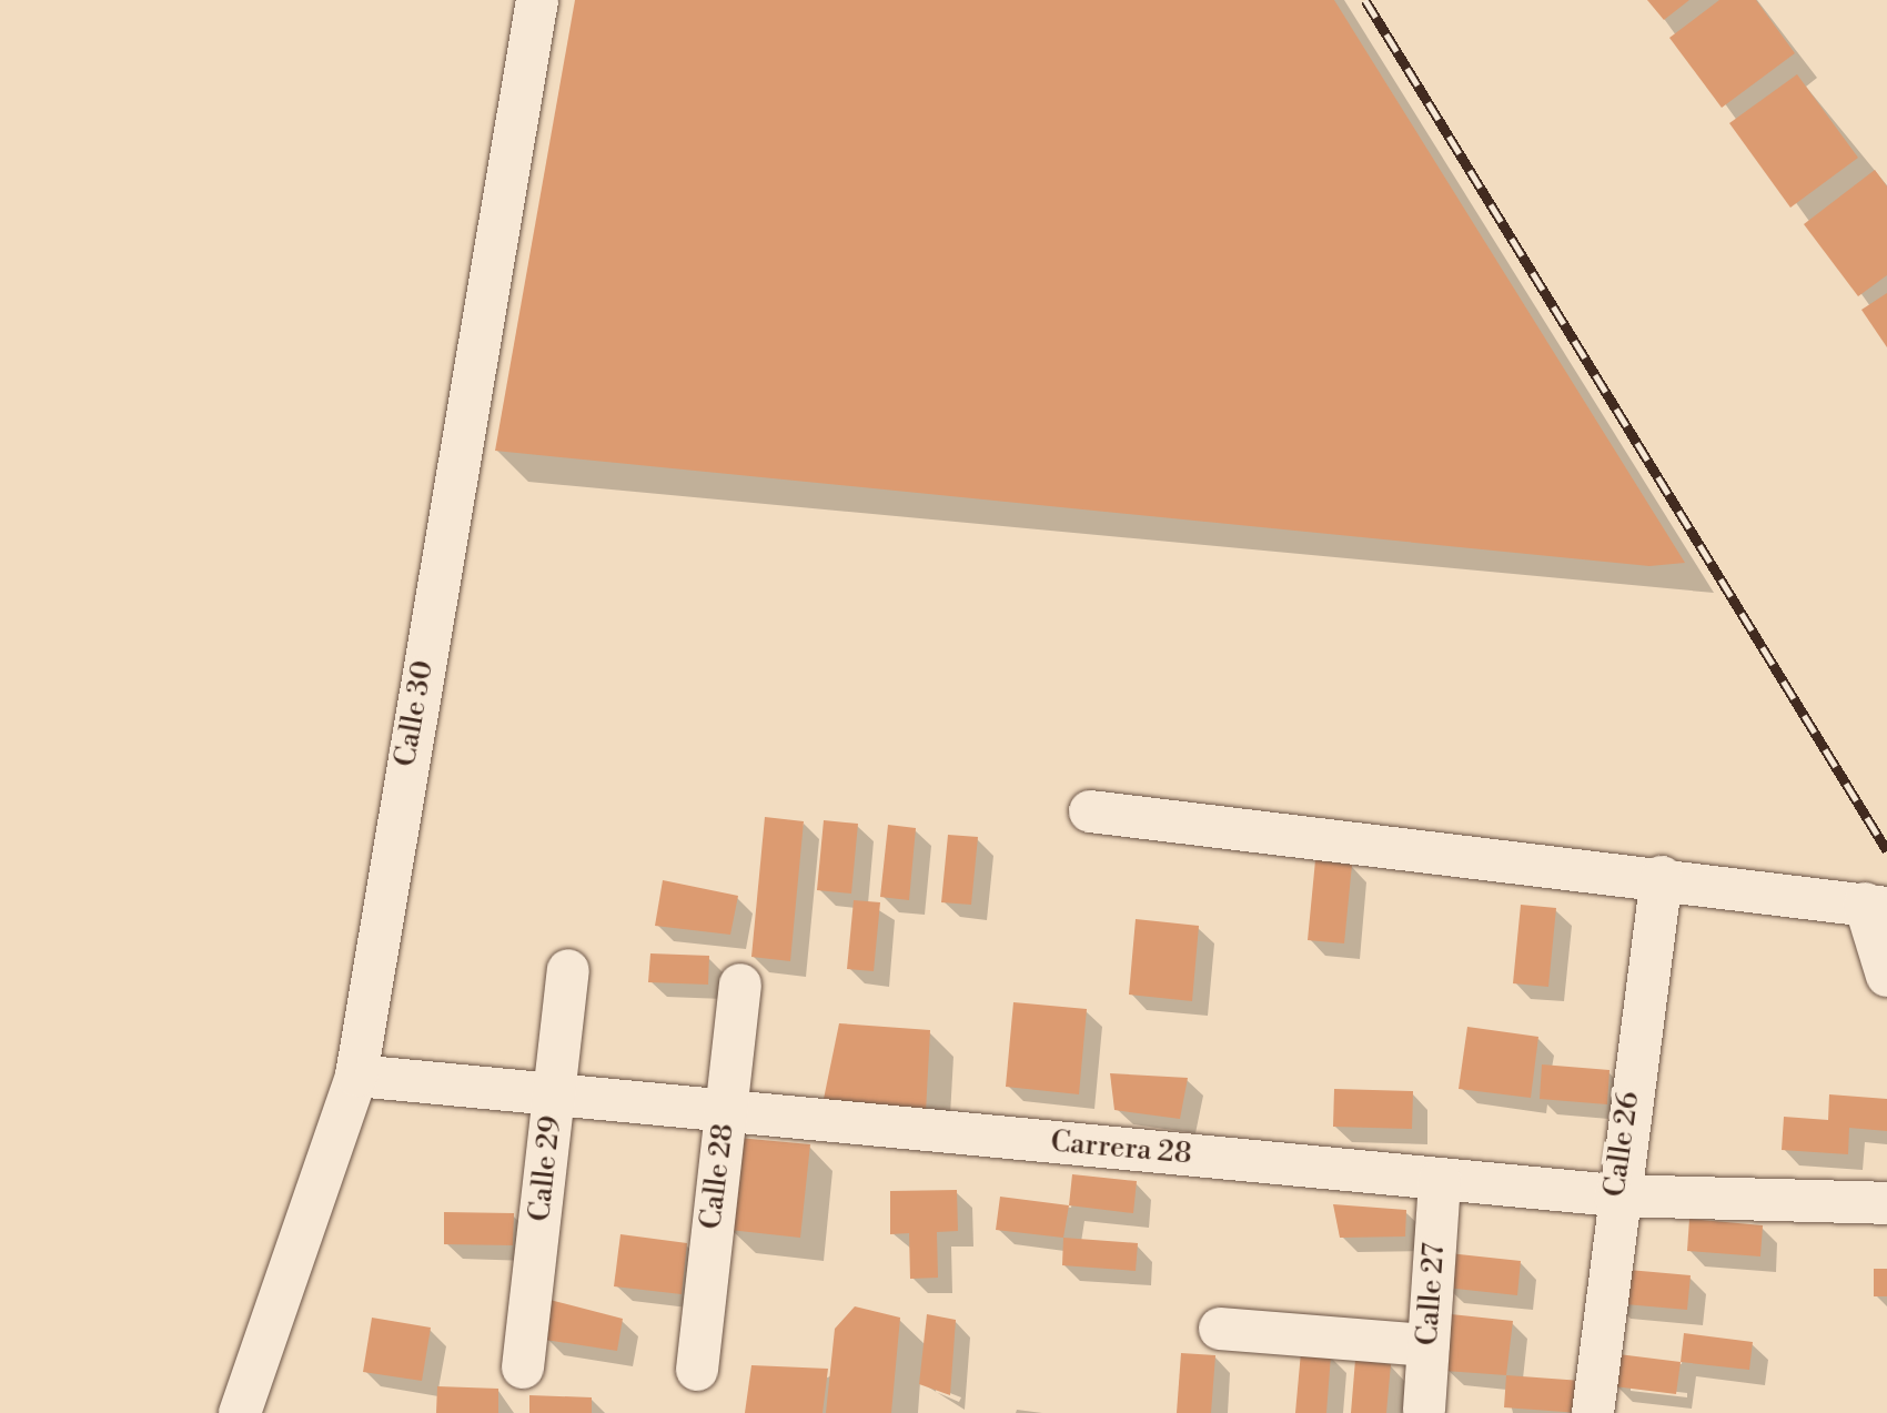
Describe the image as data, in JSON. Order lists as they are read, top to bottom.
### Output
{
  "streets": {
    "street": [
      "Calle 30",
      "Calle 26",
      "Carrera 28",
      "Calle 29",
      "Calle 28",
      "Calle 27"
    ]
  },
  "crossings": [
    ["Calle 30", "Carrera 28"],
    ["Calle 26", "Carrera 28"],
    ["Carrera 28", "Calle 29"],
    ["Carrera 28", "Calle 28"],
    ["Carrera 28", "Calle 27"]
  ]
}
